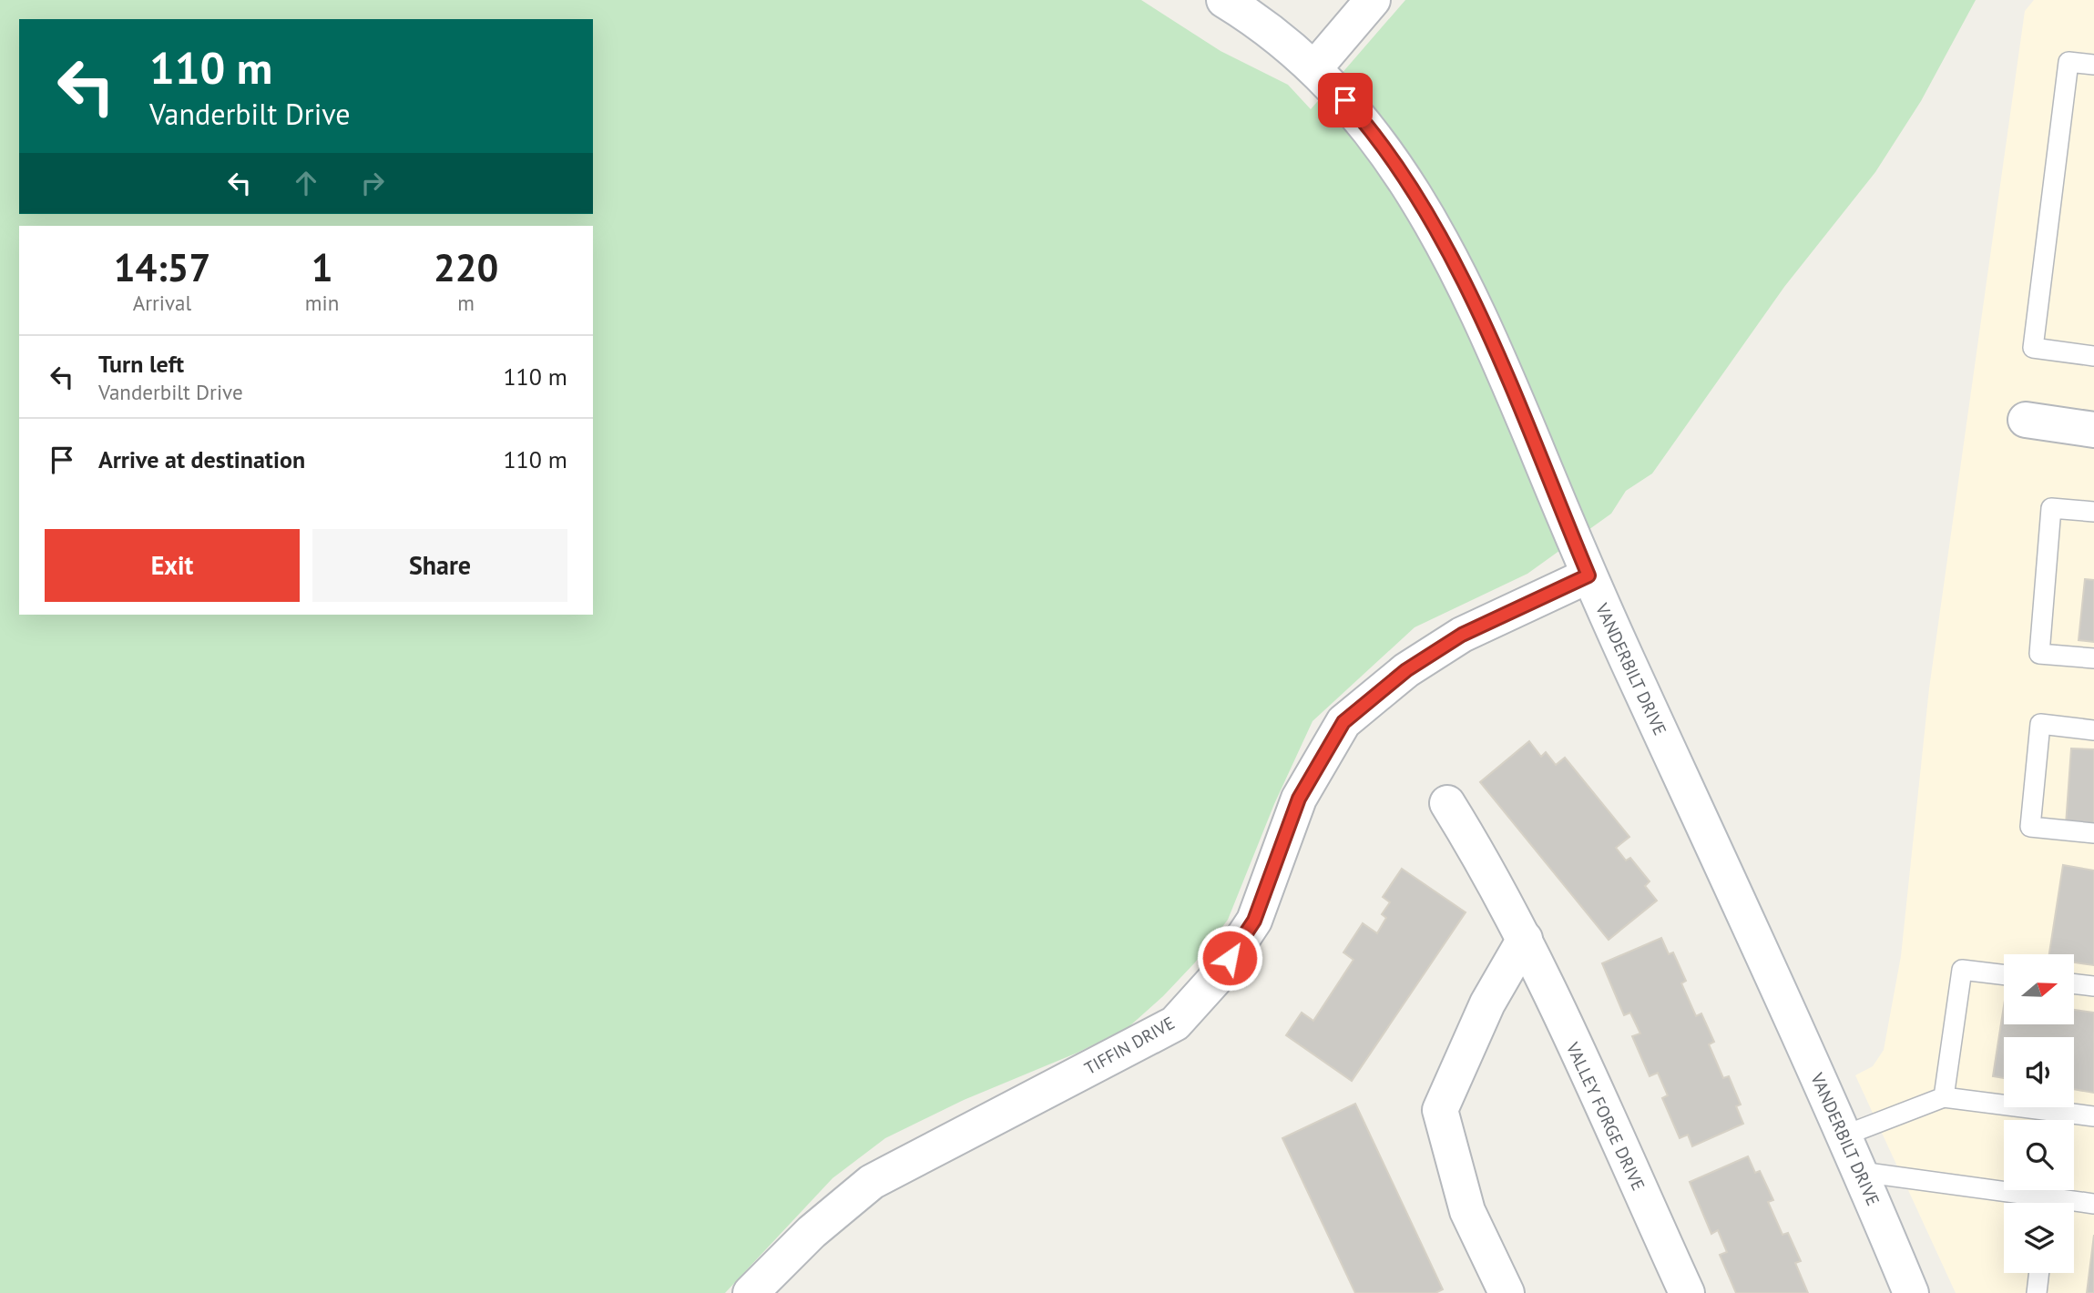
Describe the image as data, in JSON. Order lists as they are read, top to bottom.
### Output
{
  "streets": {
    "street": ["VANDERBILT DRIVE", "TIFFIN DRIVE", "VALLEY FORGE DRIVE"]
  },
  "crossings": [
    ["VANDERBILT DRIVE", "TIFFIN DRIVE"]
  ],
  "north": "right",
  "page": {
    "turn": ["110 m", "Vanderbilt Drive"],
    "eta": [
      "14:57",
      "Arrival",
      "1",
      "min",
      "220",
      "m"
    ],
    "list": [
      {
        "name": "Turn left",
        "note": "Vanderbilt Drive",
        "value": "110 m"
      },
      {
        "name": "Arrive at destination",
        "value": "110 m"
      }
    ],
    "buttons": ["Exit", "Share"]
  }
}
